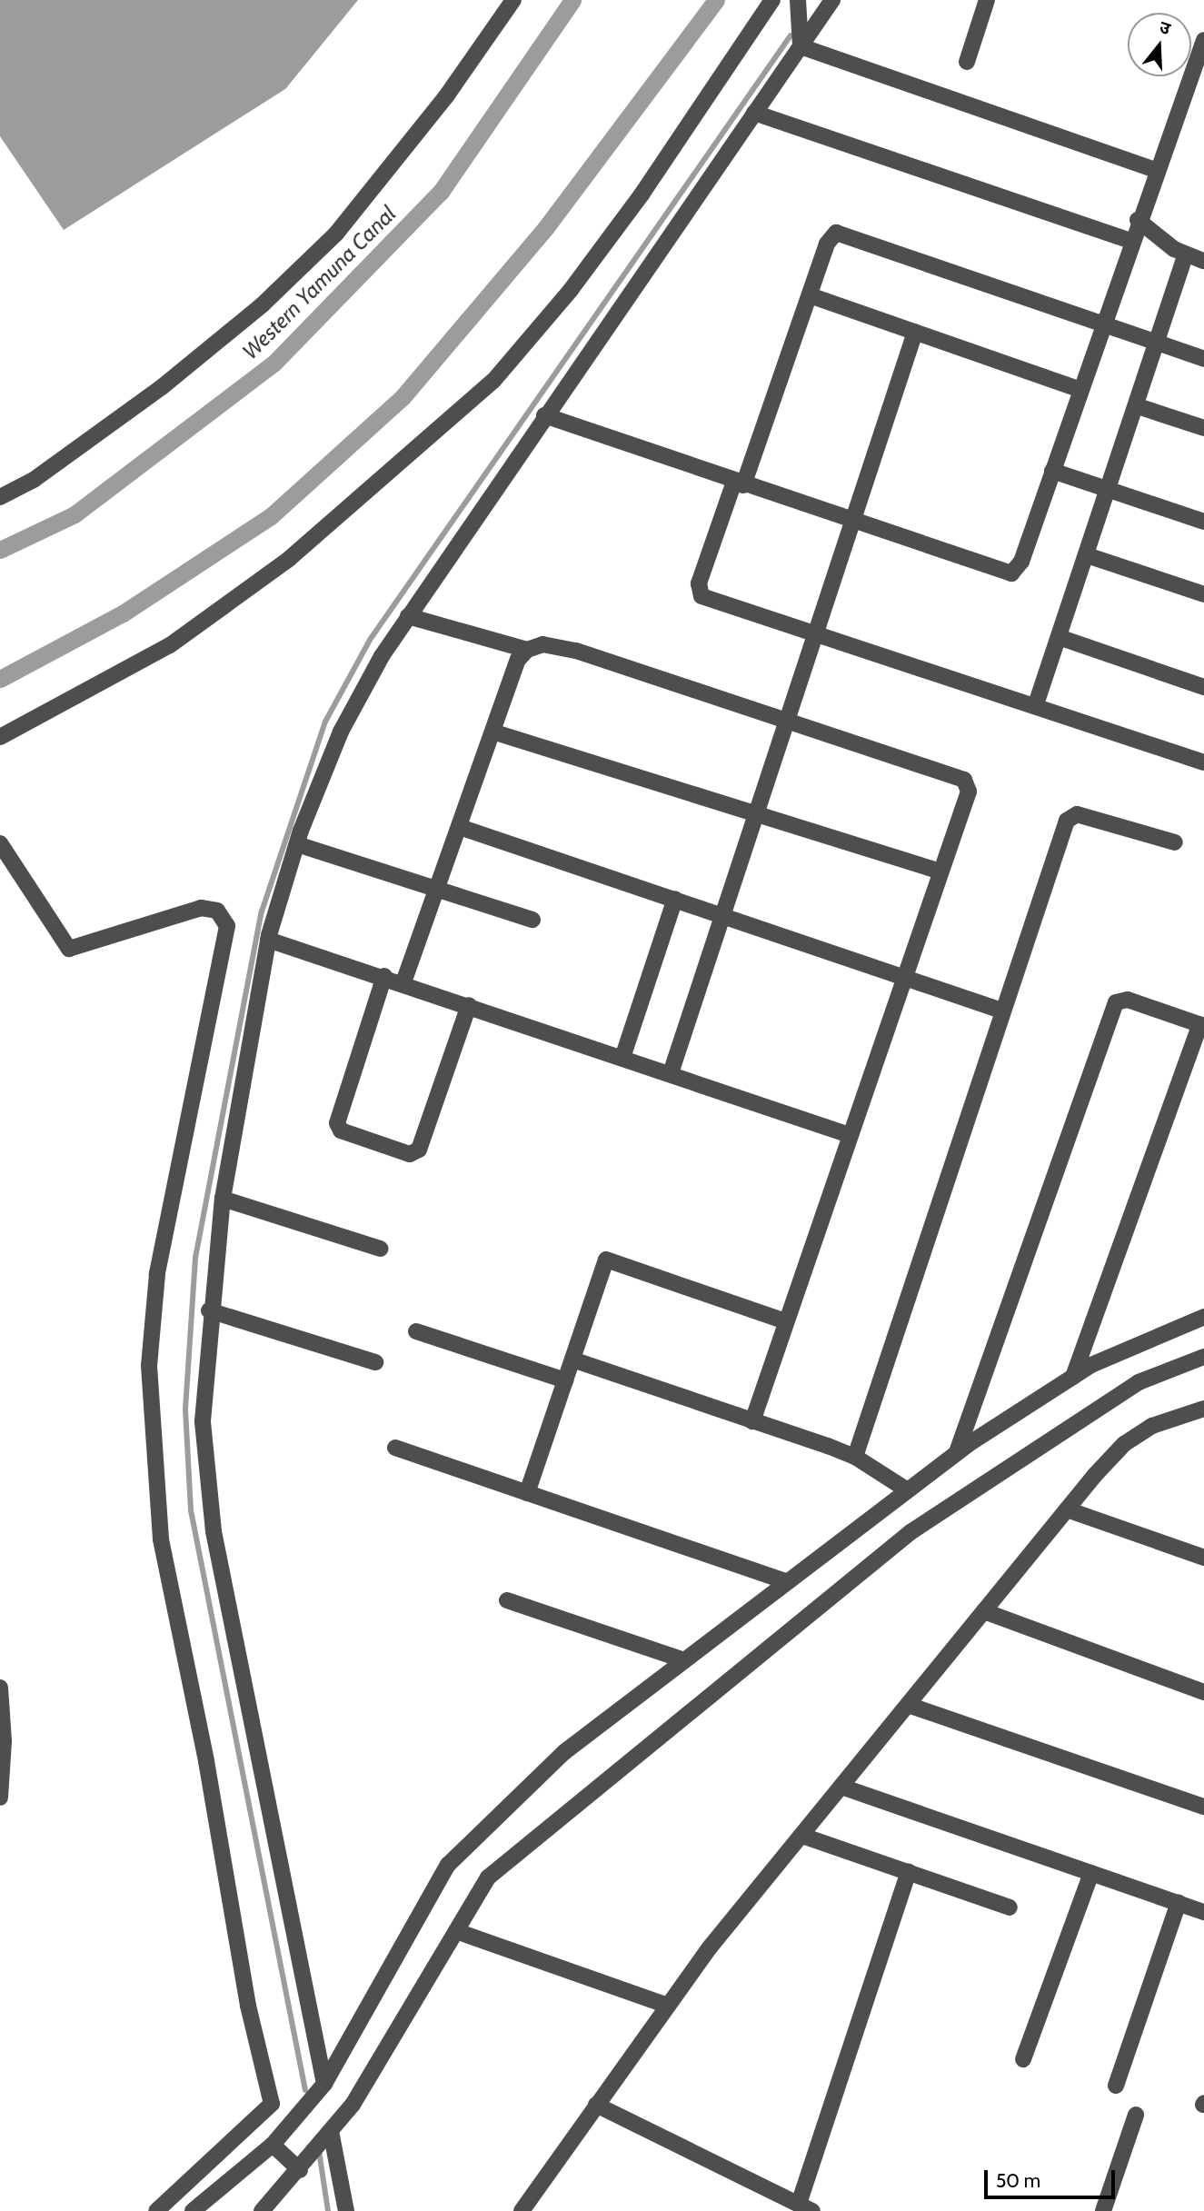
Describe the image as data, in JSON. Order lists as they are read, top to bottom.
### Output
{
  "water": ["Western Yamuna Canal"],
  "scale_bar": "50 m",
  "north": "top"
}
